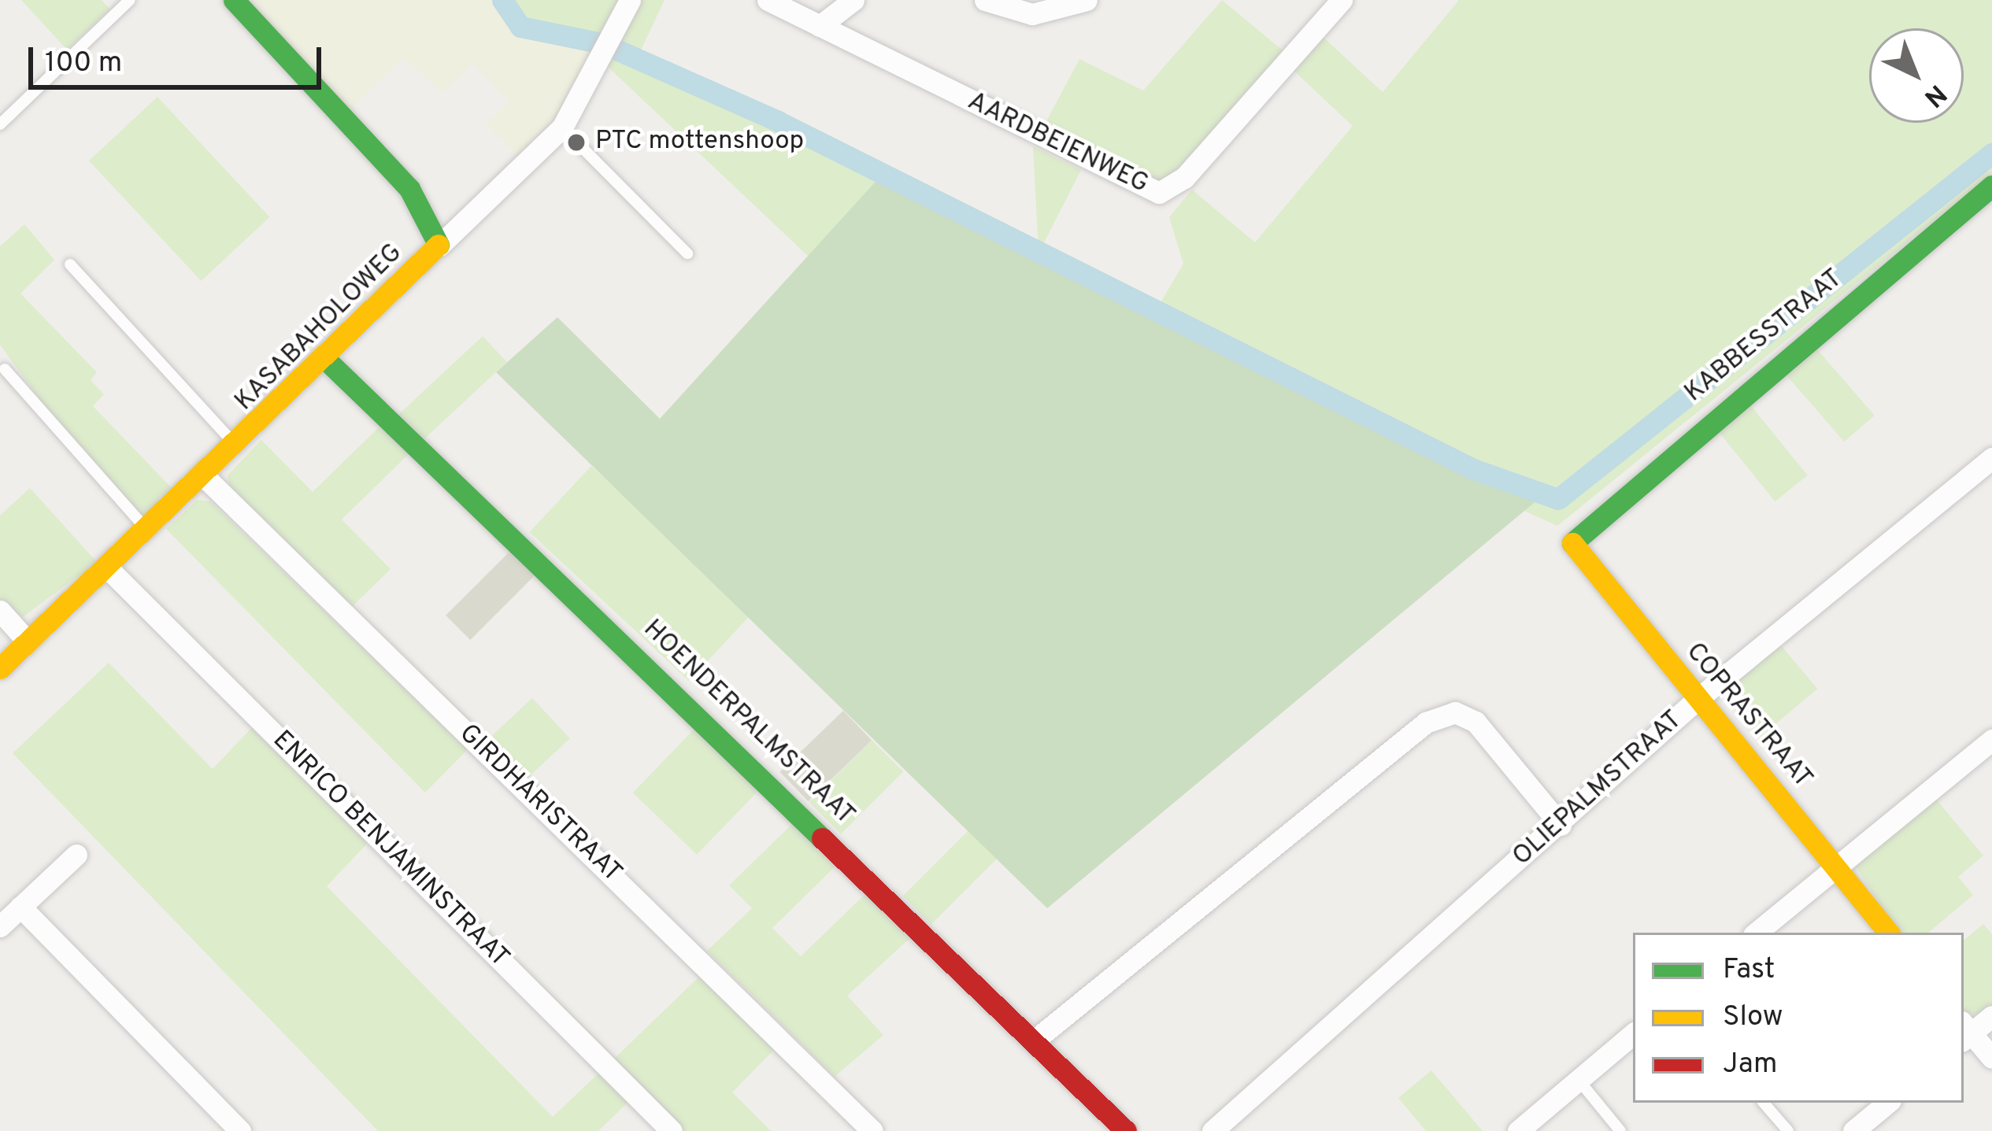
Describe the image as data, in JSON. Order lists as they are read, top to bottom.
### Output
{
  "streets": {
    "street": [
      "AARDBEIENWEG",
      "KASABAHOLOWEG",
      "KABBESSTRAAT",
      "COPRASTRAAT",
      "HOENDERPALMSTRAAT",
      "OLIEPALMSTRAAT",
      "GIRDHARISTRAAT",
      "ENRICO BENJAMINSTRAAT"
    ]
  },
  "crossings": [
    ["KASABAHOLOWEG", "HOENDERPALMSTRAAT"],
    ["KASABAHOLOWEG", "GIRDHARISTRAAT"],
    ["KASABAHOLOWEG", "ENRICO BENJAMINSTRAAT"],
    ["KABBESSTRAAT", "COPRASTRAAT"],
    ["COPRASTRAAT", "OLIEPALMSTRAAT"]
  ],
  "places": ["PTC mottenshoop"],
  "legend": ["Fast", "Slow", "Jam"],
  "scale_bar": "100 m",
  "north": "bottom right"
}
